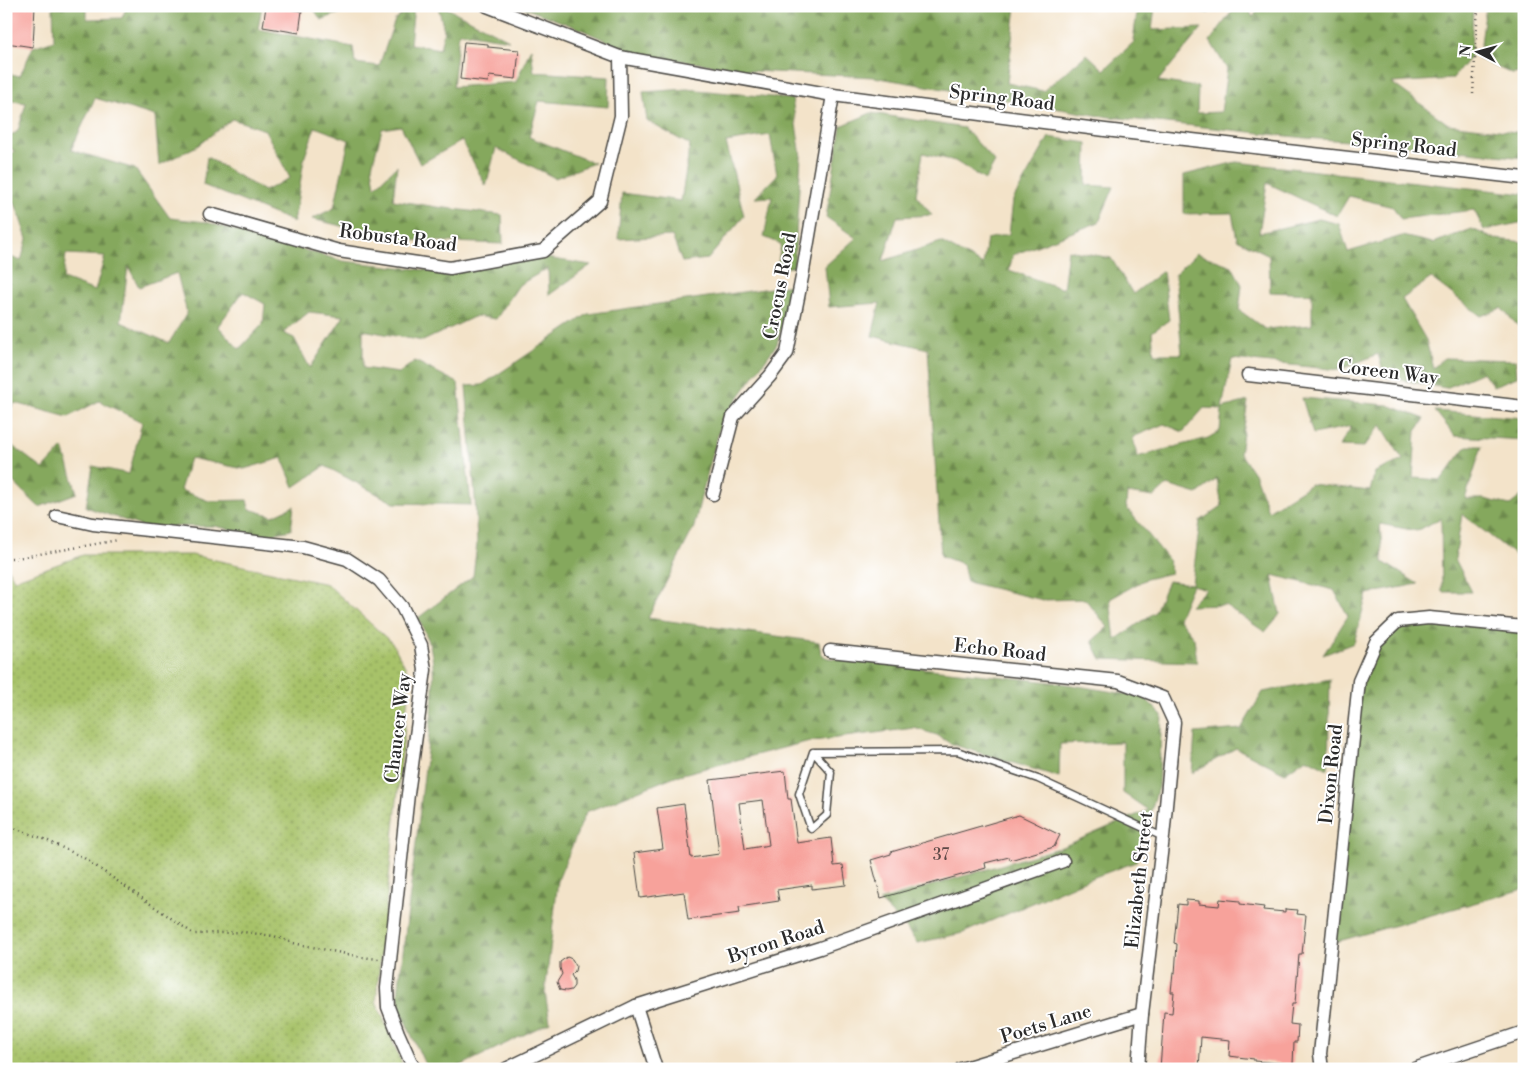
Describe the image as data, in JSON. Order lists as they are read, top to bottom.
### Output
{
  "streets": {
    "street": [
      "Spring Road",
      "Robusta Road",
      "Crocus Road",
      "Coreen Way",
      "Echo Road",
      "Chaucer Way",
      "Dixon Road",
      "Elizabeth Street",
      "Byron Road",
      "Poets Lane"
    ]
  },
  "crossings": [
    ["Spring Road", "Robusta Road"],
    ["Spring Road", "Crocus Road"],
    ["Echo Road", "Elizabeth Street"],
    ["Elizabeth Street", "Poets Lane"]
  ],
  "house_numbers": ["37"],
  "north": "left"
}
